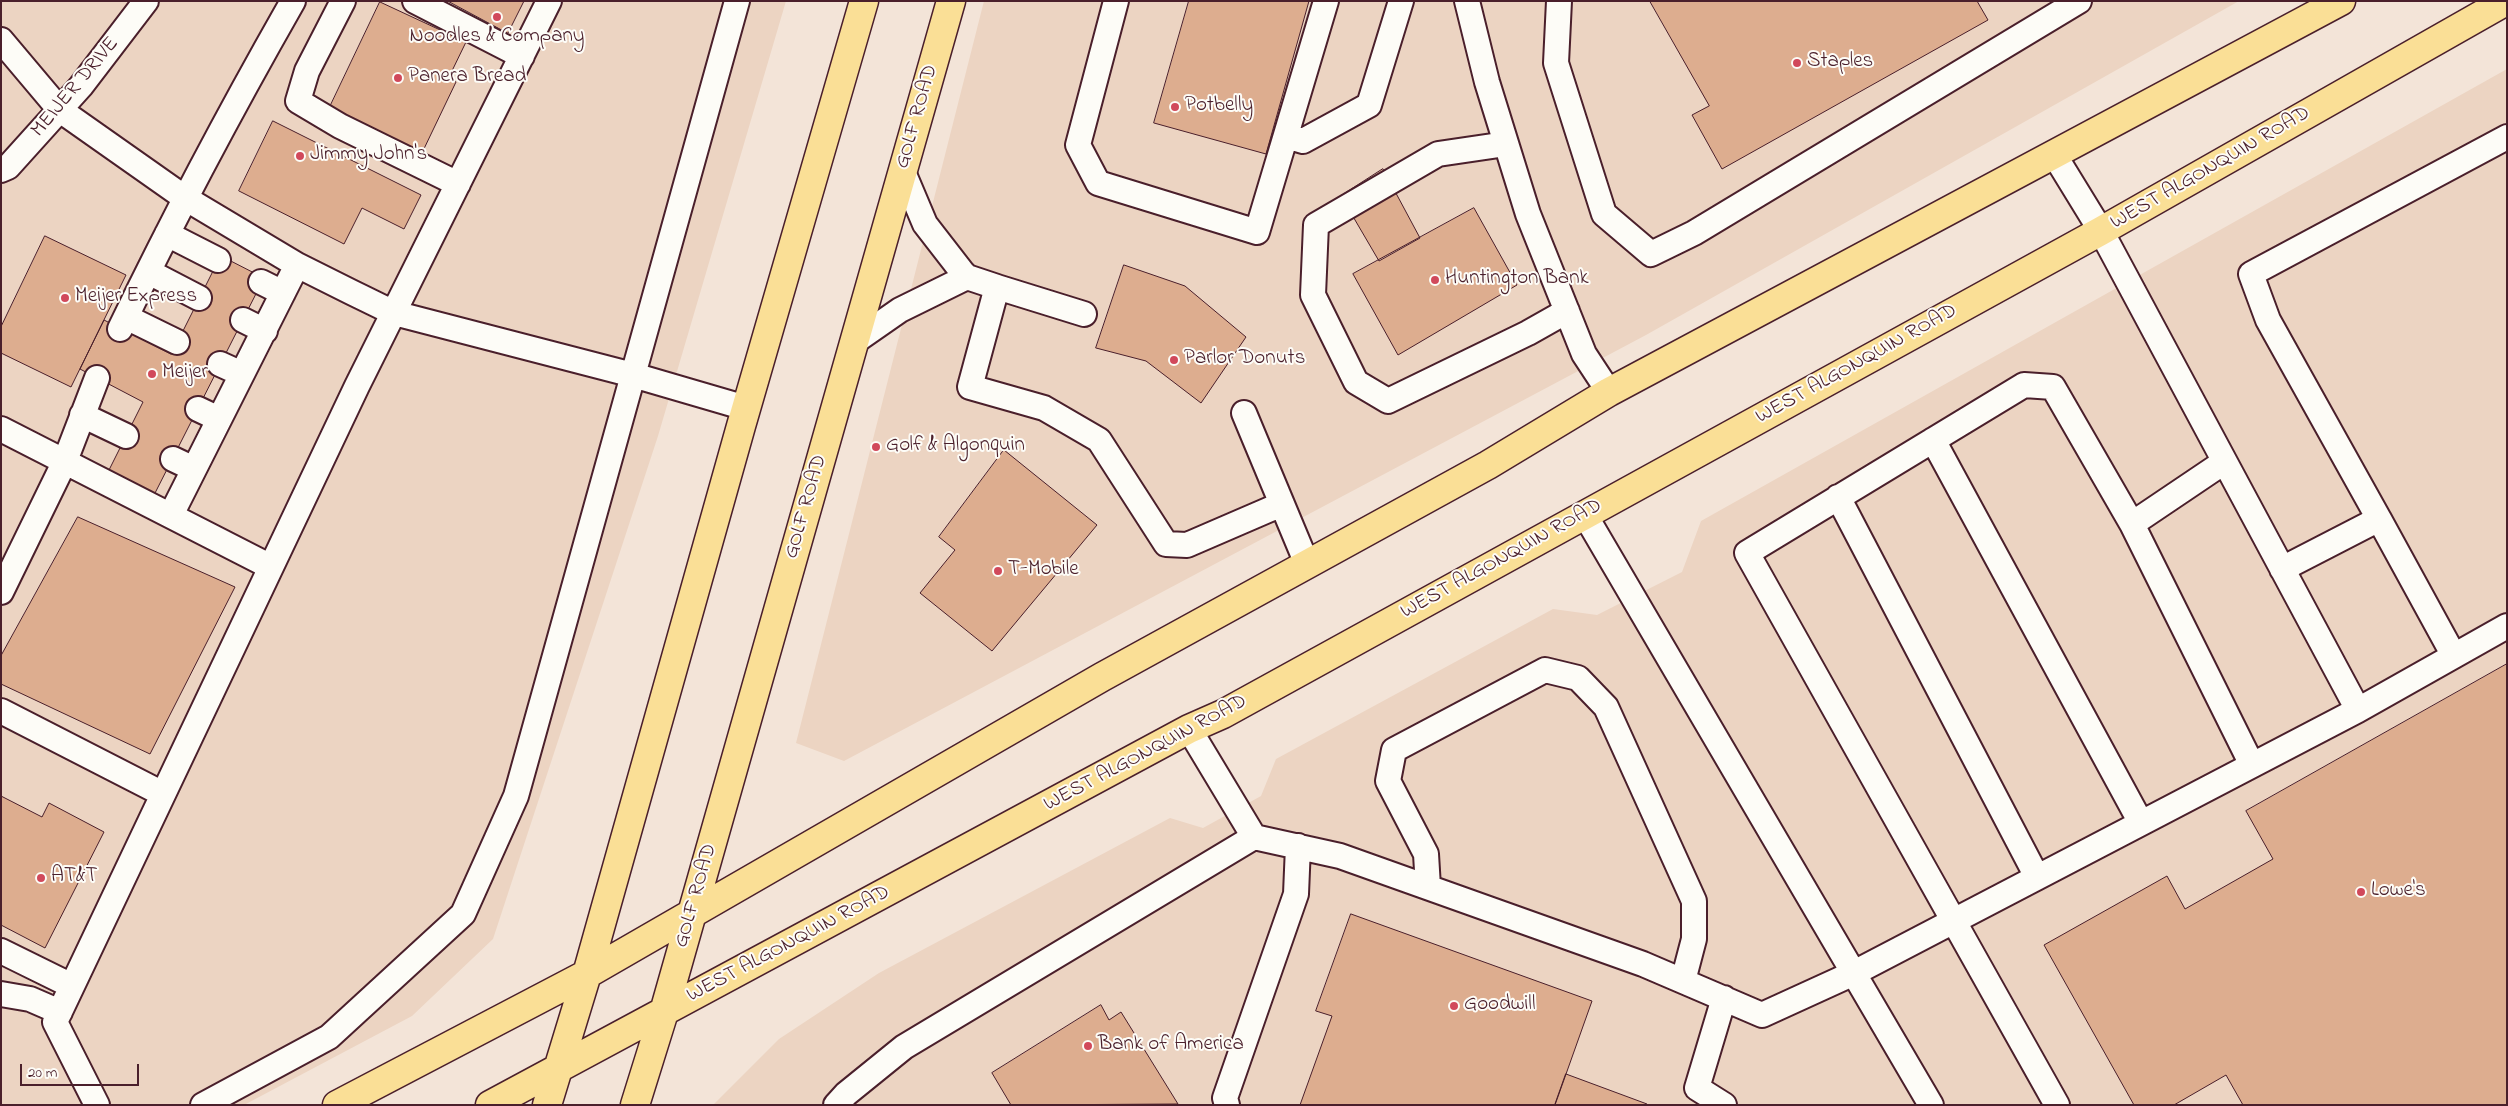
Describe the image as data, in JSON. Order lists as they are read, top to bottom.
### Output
{
  "streets": {
    "main road": ["GOLF ROAD", "WEST ALGONQUIN ROAD"],
    "lane": ["MEIJER DRIVE"]
  },
  "crossings": [
    ["GOLF ROAD", "WEST ALGONQUIN ROAD"]
  ],
  "places": [
    "Noodles & Company",
    "Staples",
    "Panera Bread",
    "Potbelly",
    "Jimmy John's",
    "Huntington Bank",
    "Meijer Express",
    "Parlor Donuts",
    "Meijer",
    "Golf & Algonquin",
    "T-Mobile",
    "AT&T",
    "Lowe's",
    "Goodwill",
    "Bank of America"
  ],
  "scale_bar": "20 m"
}
